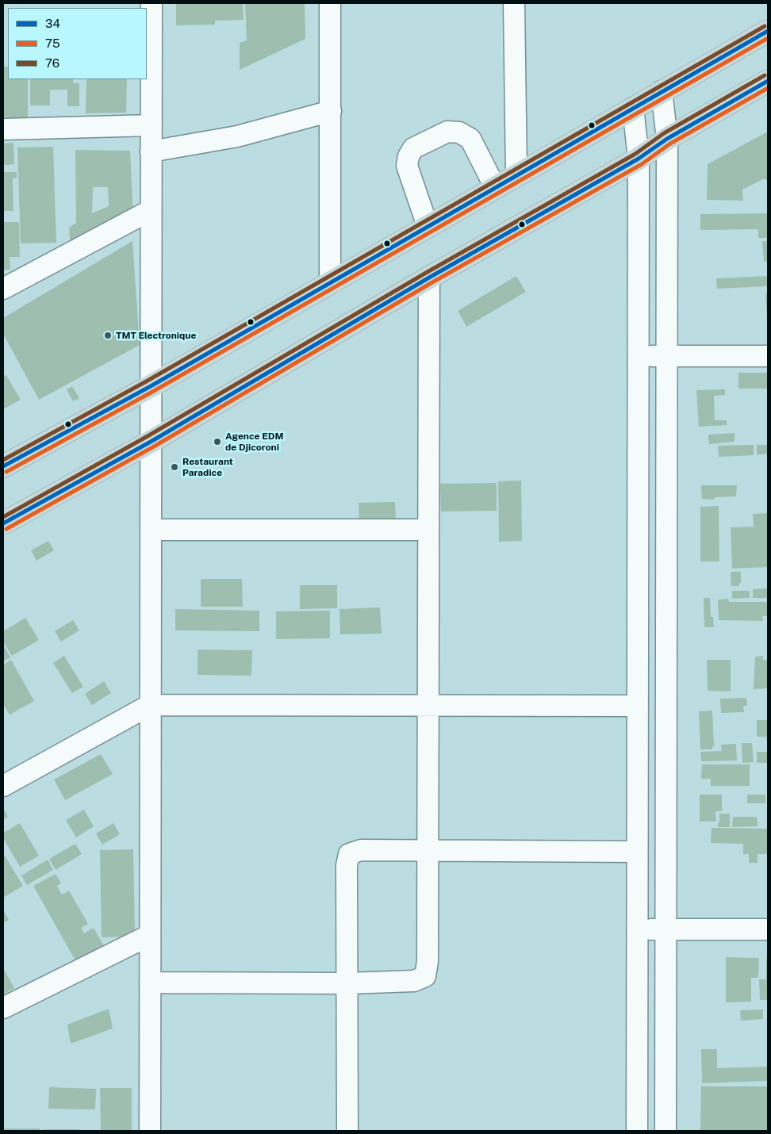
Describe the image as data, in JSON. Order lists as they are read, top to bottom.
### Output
{
  "places": ["TMT Electronique", "Agence EDM de Djicoroni", "Restaurant Paradice"],
  "lines": ["transit line 76", "transit line 34", "transit line 75"],
  "legend": ["34", "75", "76"]
}
